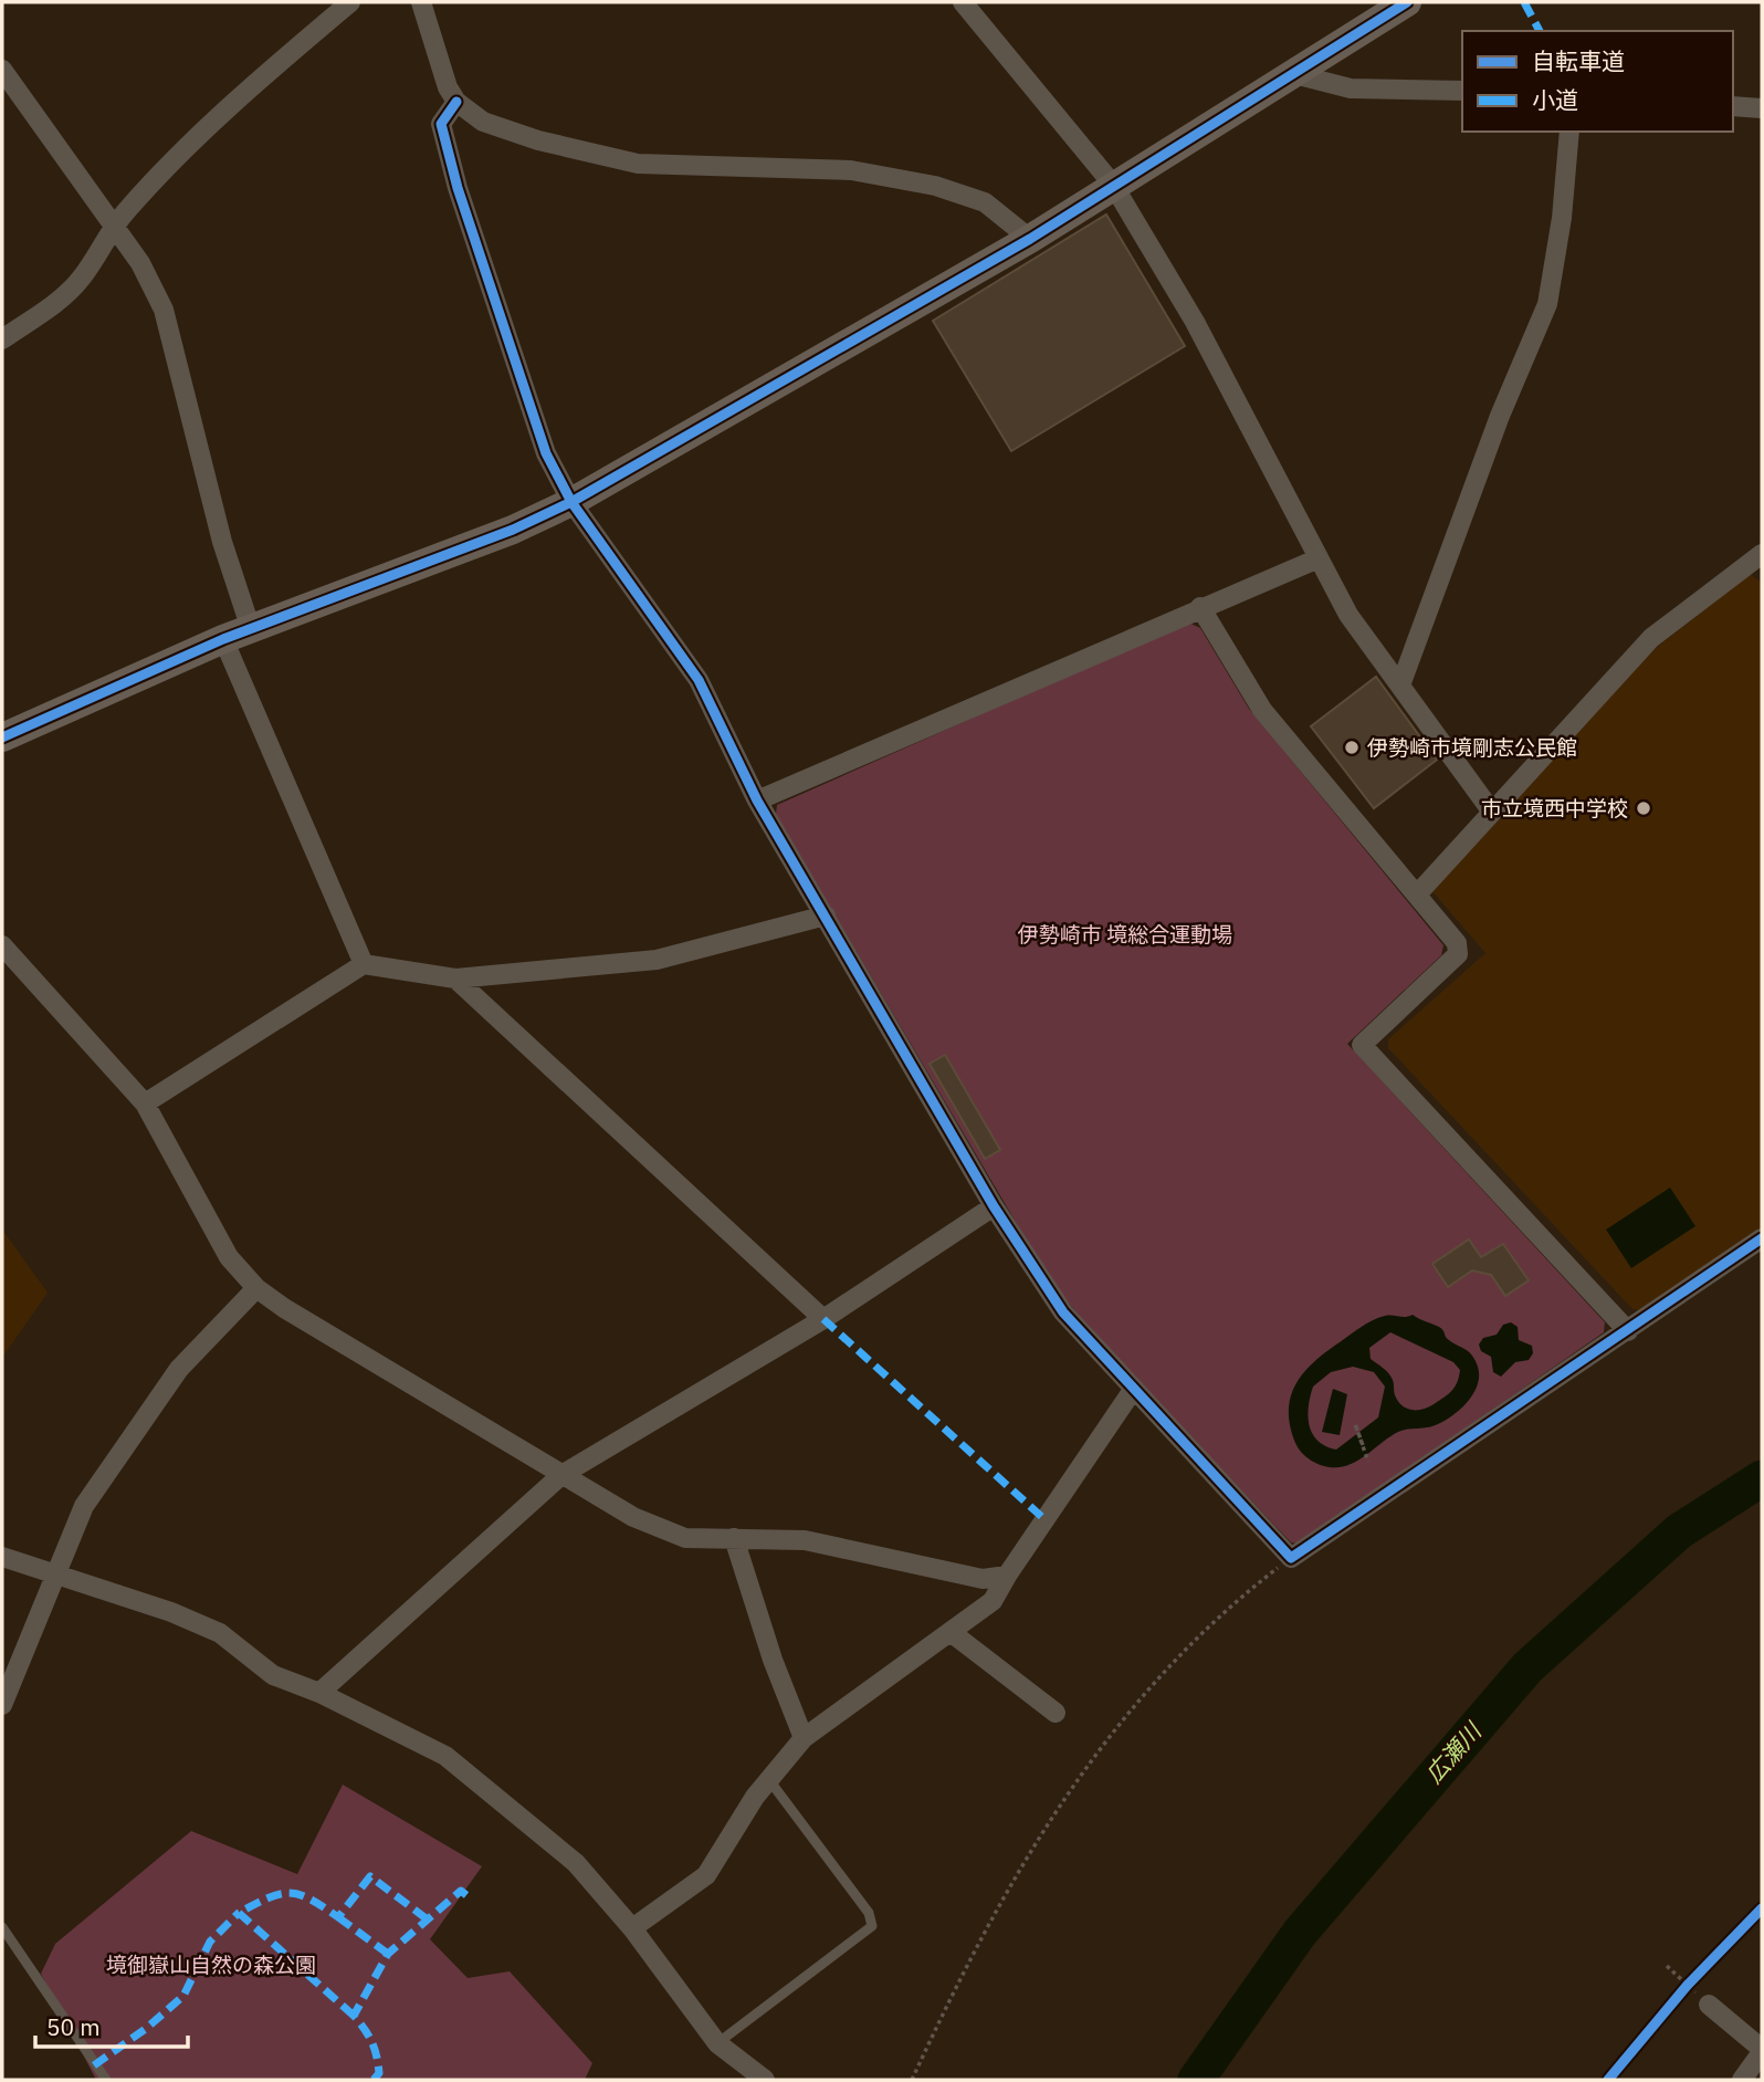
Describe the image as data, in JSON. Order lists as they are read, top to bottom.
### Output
{
  "water": ["広瀬川"],
  "parks": ["伊勢崎市 境総合運動場", "境御嶽山自然の森公園"],
  "places": ["伊勢崎市境剛志公民館", "市立境西中学校"],
  "legend": ["自転車道", "小道"],
  "scale_bar": "50 m"
}
